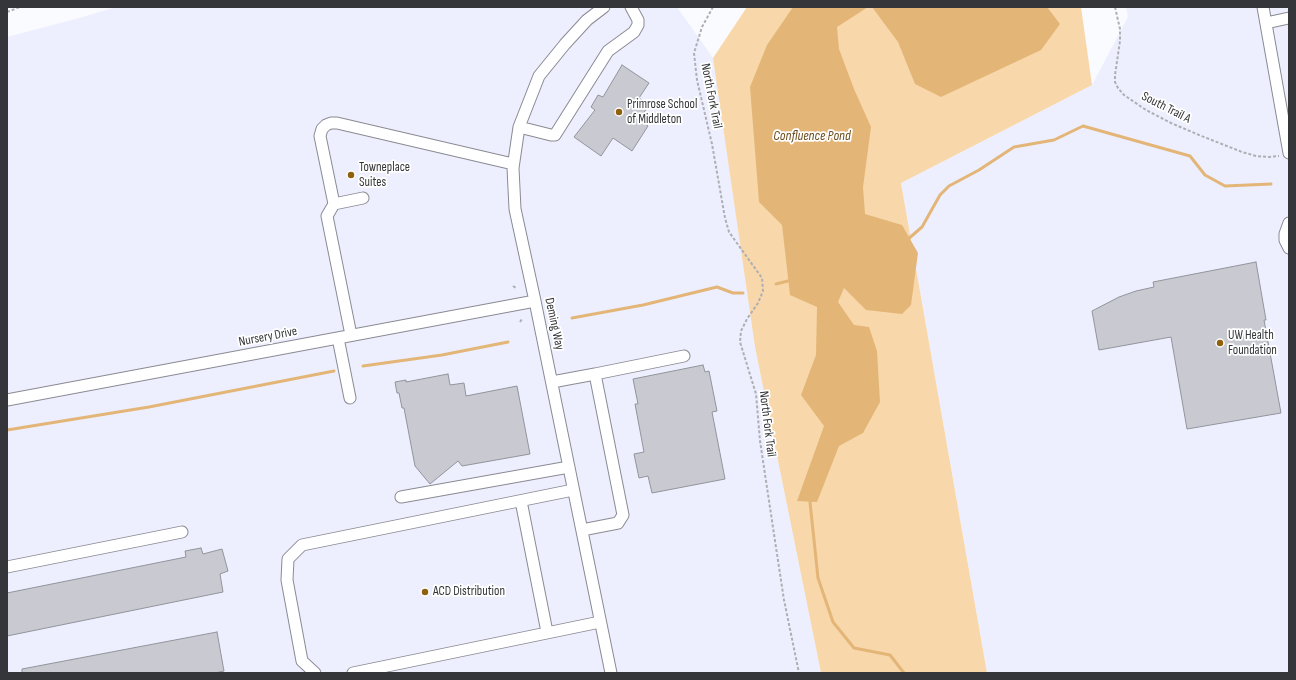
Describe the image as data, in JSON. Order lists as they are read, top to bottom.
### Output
{
  "streets": {
    "street": ["Deming Way", "Nursery Drive"],
    "path": ["North Fork Trail", "South Trail A"]
  },
  "crossings": [
    ["Deming Way", "Nursery Drive"]
  ],
  "water": ["Confluence Pond"],
  "places": [
    "Primrose School of Middleton",
    "Towneplace Suites",
    "UW Health Foundation",
    "ACD Distribution"
  ]
}
